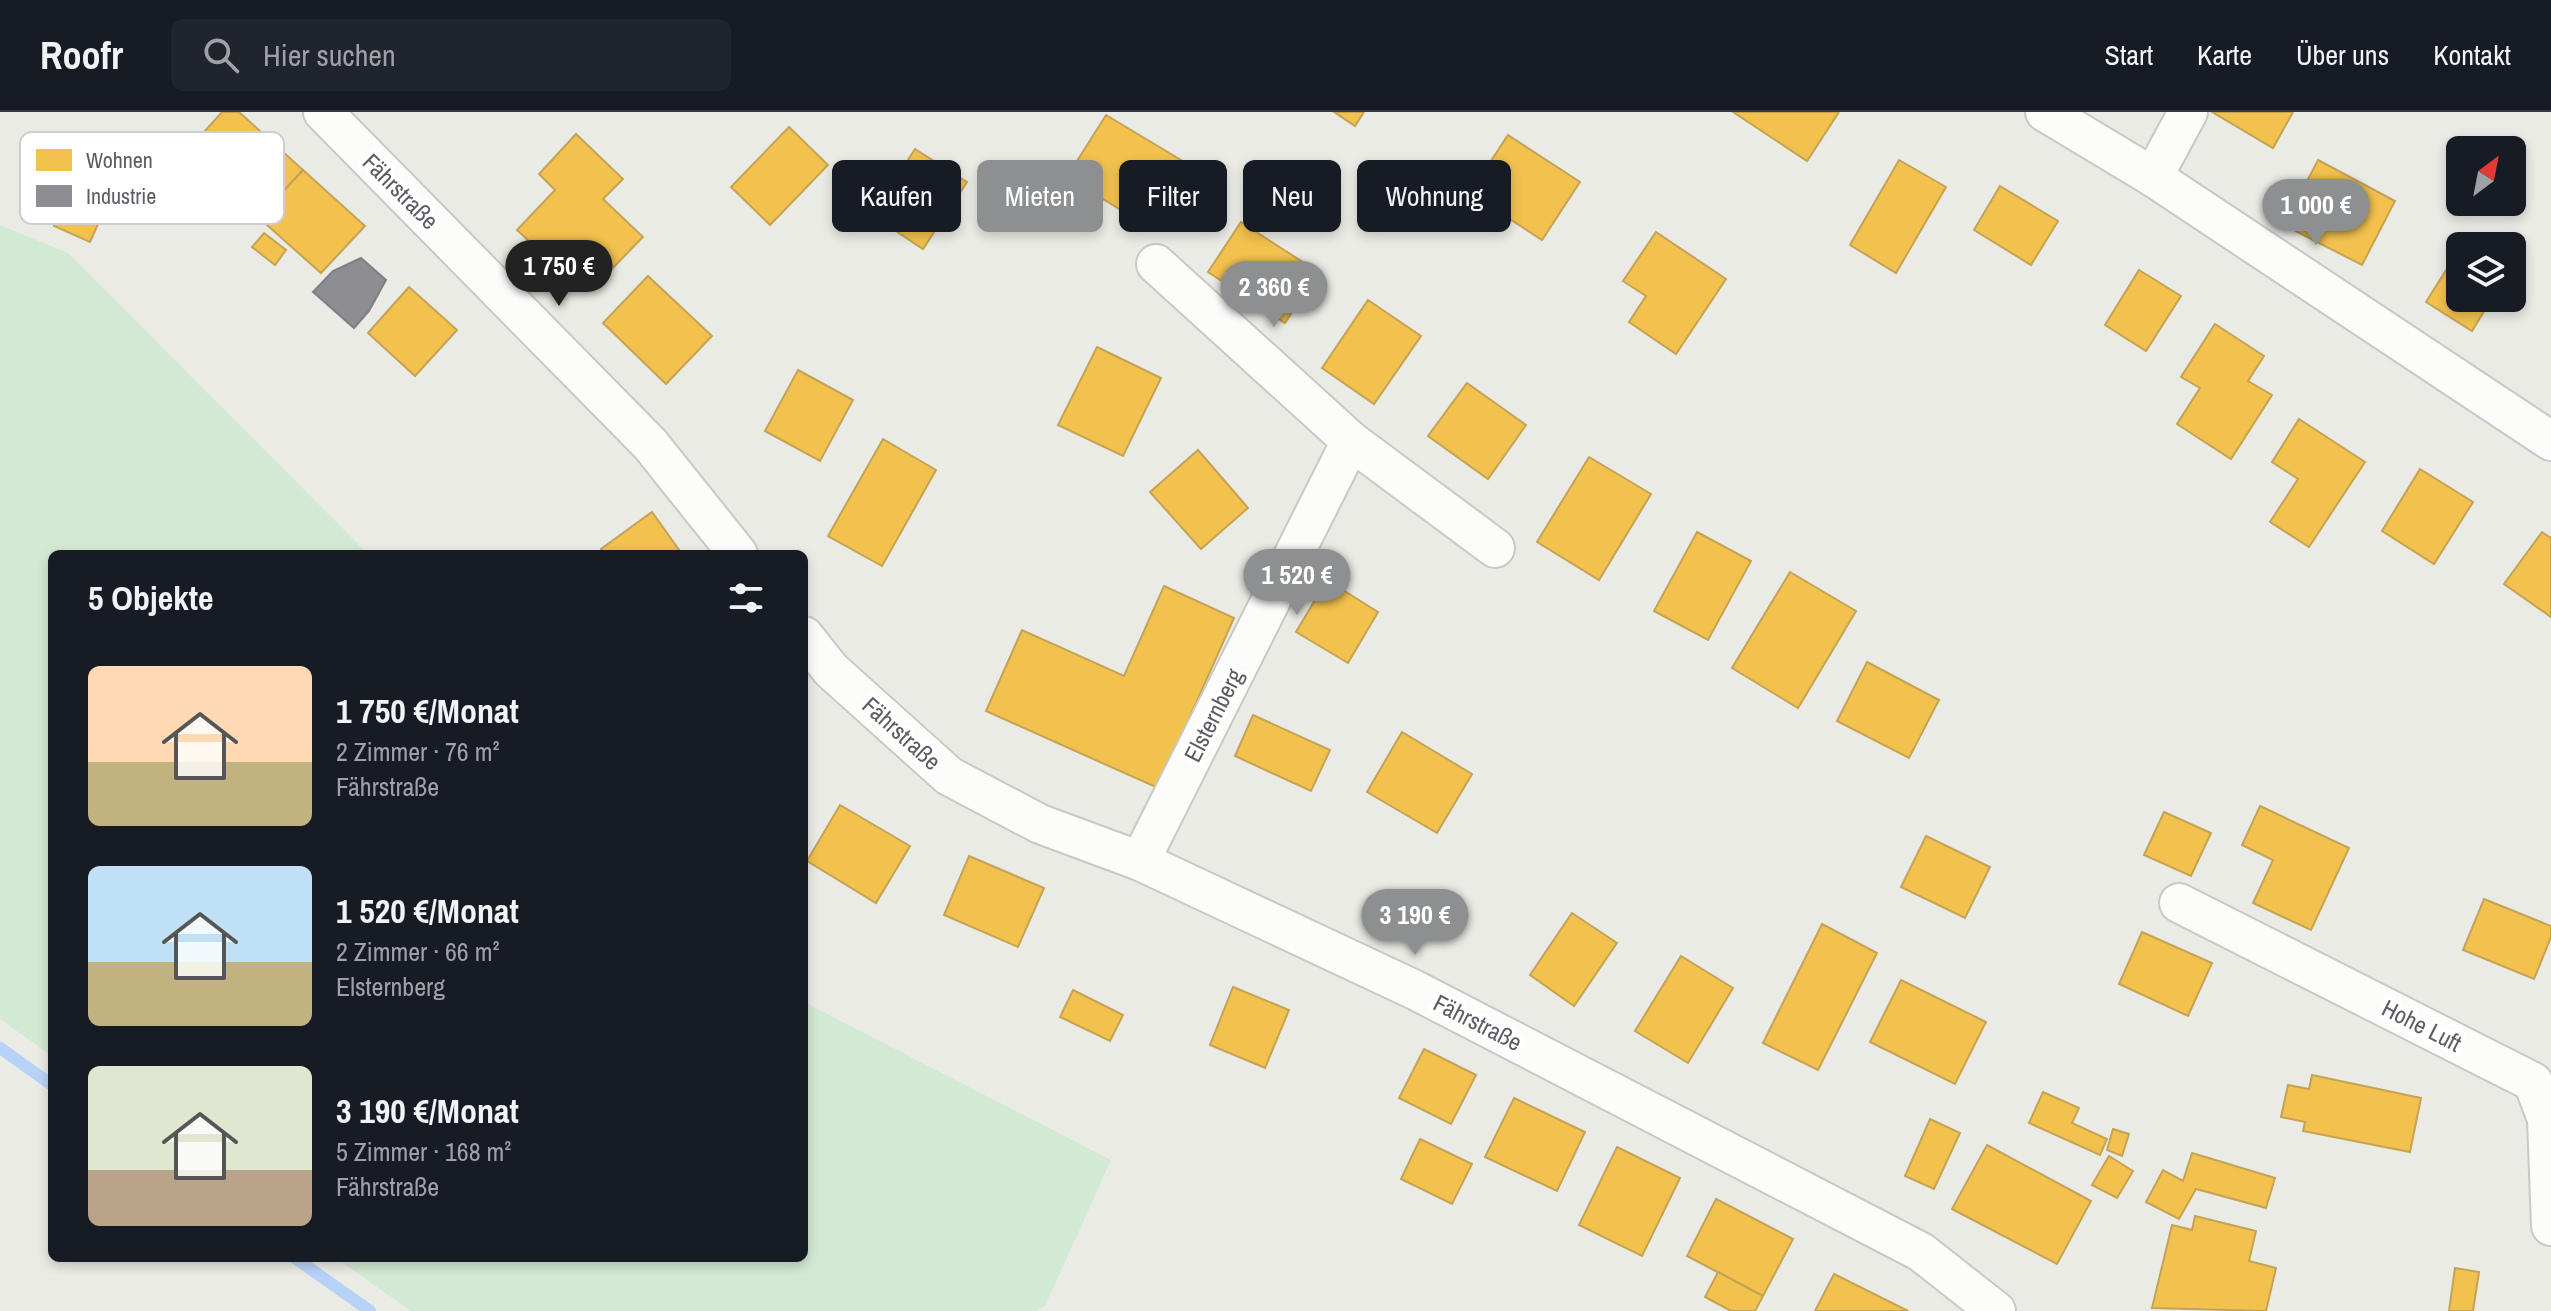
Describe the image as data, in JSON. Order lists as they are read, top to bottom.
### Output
{
  "streets": {
    "street": ["Fährstraße", "Elsternberg", "Hohe Luft"]
  },
  "crossings": [
    ["Fährstraße", "Elsternberg"]
  ],
  "legend": ["Wohnen", "Industrie"],
  "north": "top right",
  "page": {
    "header": "Roofr",
    "search": "Hier suchen",
    "nav": [
      "Start",
      "Karte",
      "Über uns",
      "Kontakt"
    ],
    "chip": [
      "Kaufen",
      "Mieten",
      "Filter",
      "Neu",
      "Wohnung"
    ],
    "price": [
      "1 000 €",
      "1 750 €",
      "2 360 €",
      "1 520 €",
      "3 190 €"
    ],
    "heading": "5 Objekte",
    "list": [
      {
        "name": "1 750 €/Monat",
        "note": "2 Zimmer · 76 m² · Fährstraße"
      },
      {
        "name": "1 520 €/Monat",
        "note": "2 Zimmer · 66 m² · Elsternberg"
      },
      {
        "name": "3 190 €/Monat",
        "note": "5 Zimmer · 168 m² · Fährstraße"
      }
    ]
  }
}
